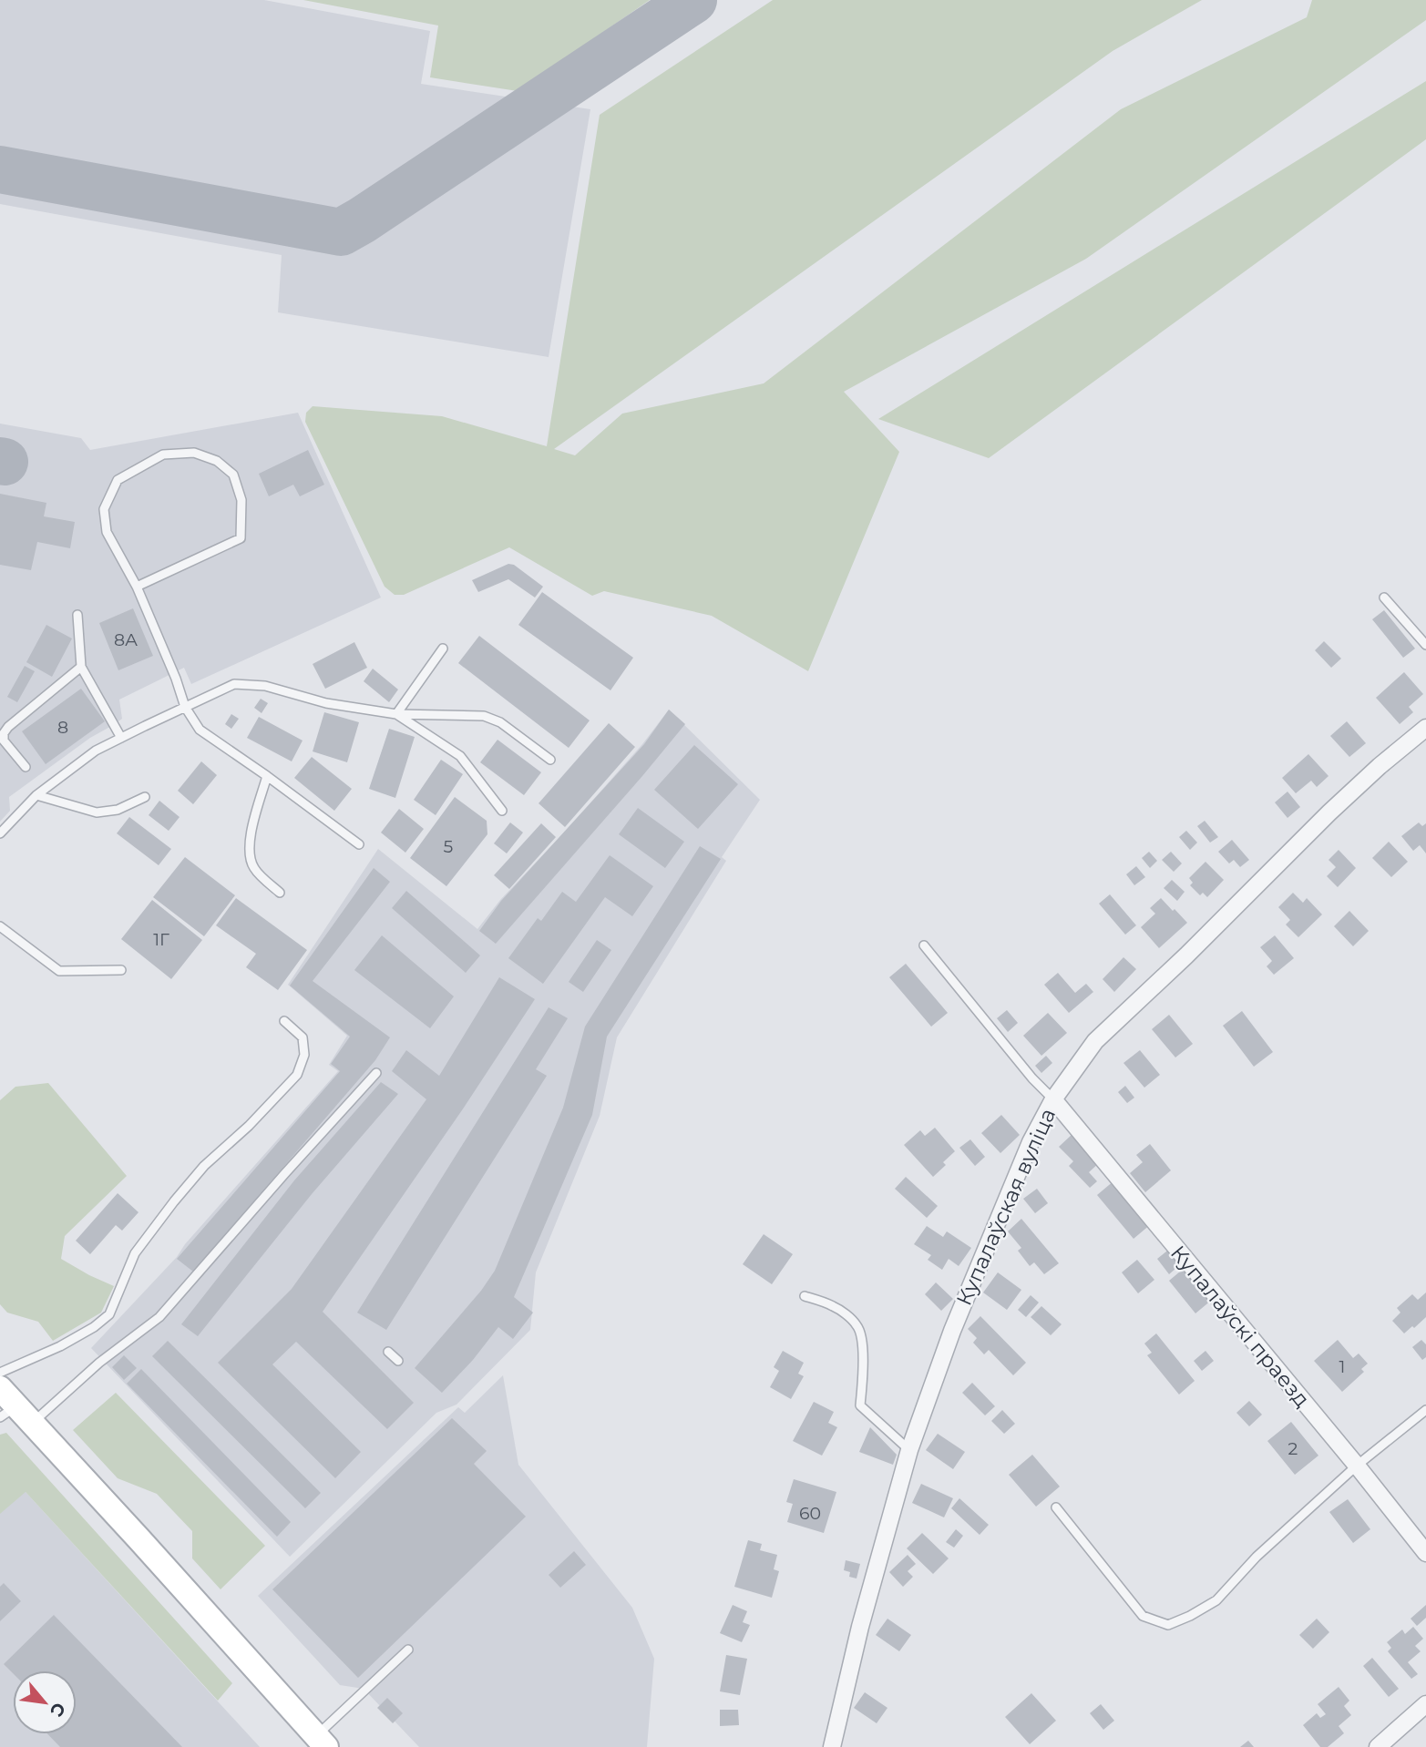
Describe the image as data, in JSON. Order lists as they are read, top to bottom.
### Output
{
  "streets": {
    "street": ["Купалаўская вуліца", "Купалаўскі праезд"]
  },
  "crossings": [
    ["Купалаўская вуліца", "Купалаўскі праезд"]
  ],
  "house_numbers": [
    "8А",
    "8",
    "5",
    "1Г",
    "1",
    "2",
    "60"
  ],
  "north": "bottom right"
}
